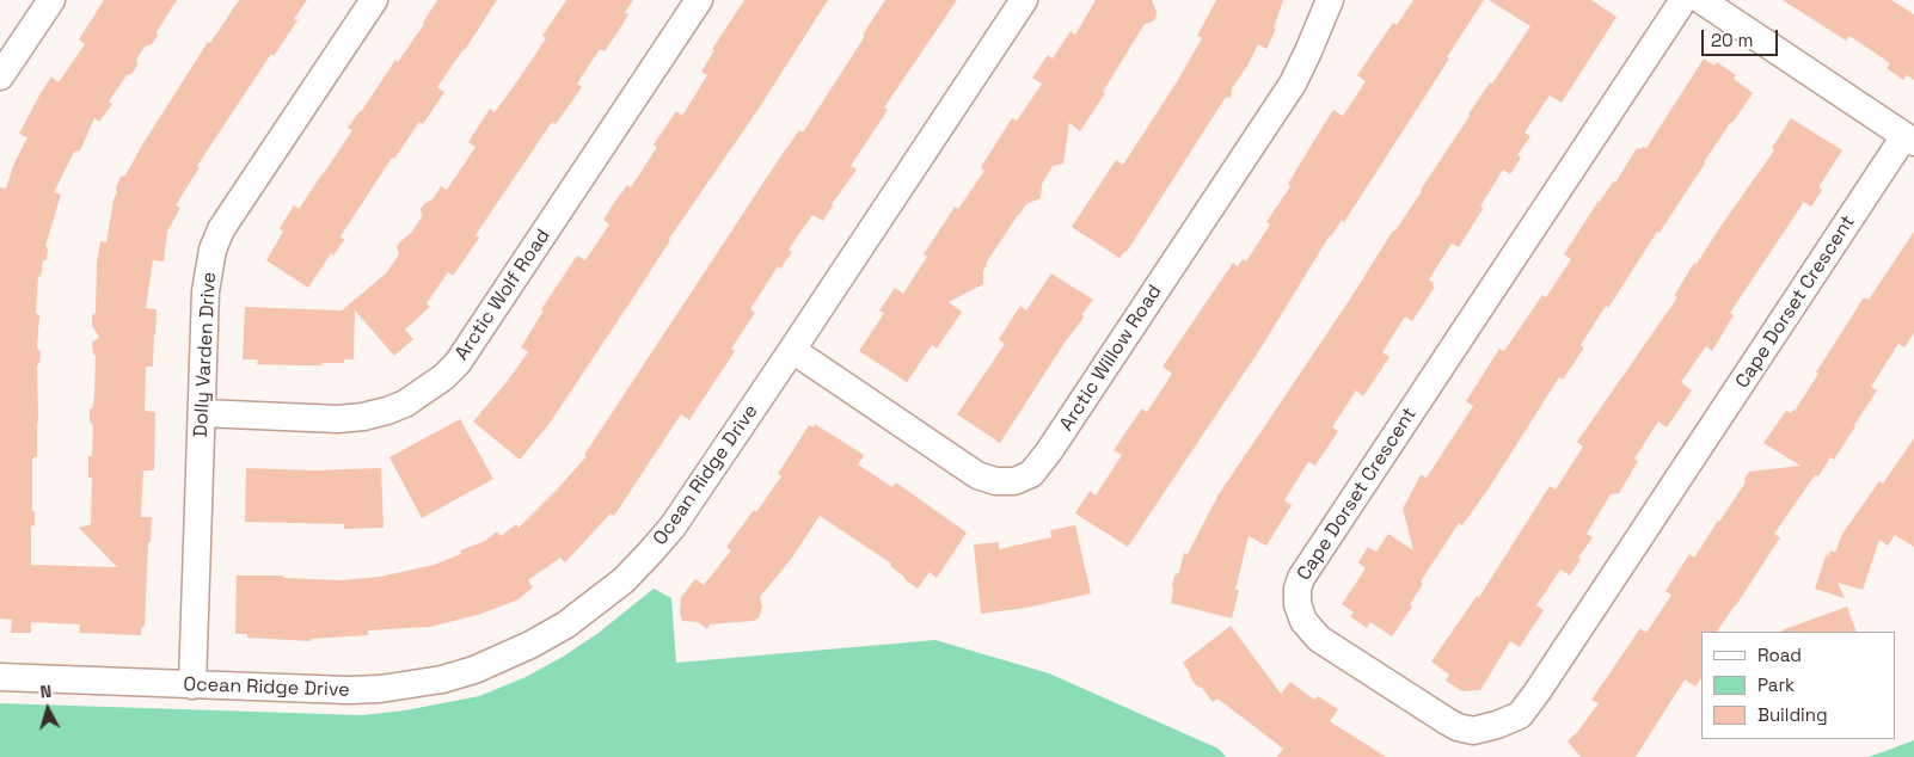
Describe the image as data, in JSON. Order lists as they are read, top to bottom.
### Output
{
  "streets": {
    "street": [
      "Arctic Wolf Road",
      "Cape Dorset Crescent",
      "Dolly Varden Drive",
      "Arctic Willow Road",
      "Ocean Ridge Drive"
    ]
  },
  "crossings": [
    ["Arctic Wolf Road", "Dolly Varden Drive"],
    ["Dolly Varden Drive", "Ocean Ridge Drive"],
    ["Arctic Willow Road", "Ocean Ridge Drive"]
  ],
  "legend": ["Road", "Park", "Building"],
  "scale_bar": "20 m",
  "north": "top"
}
